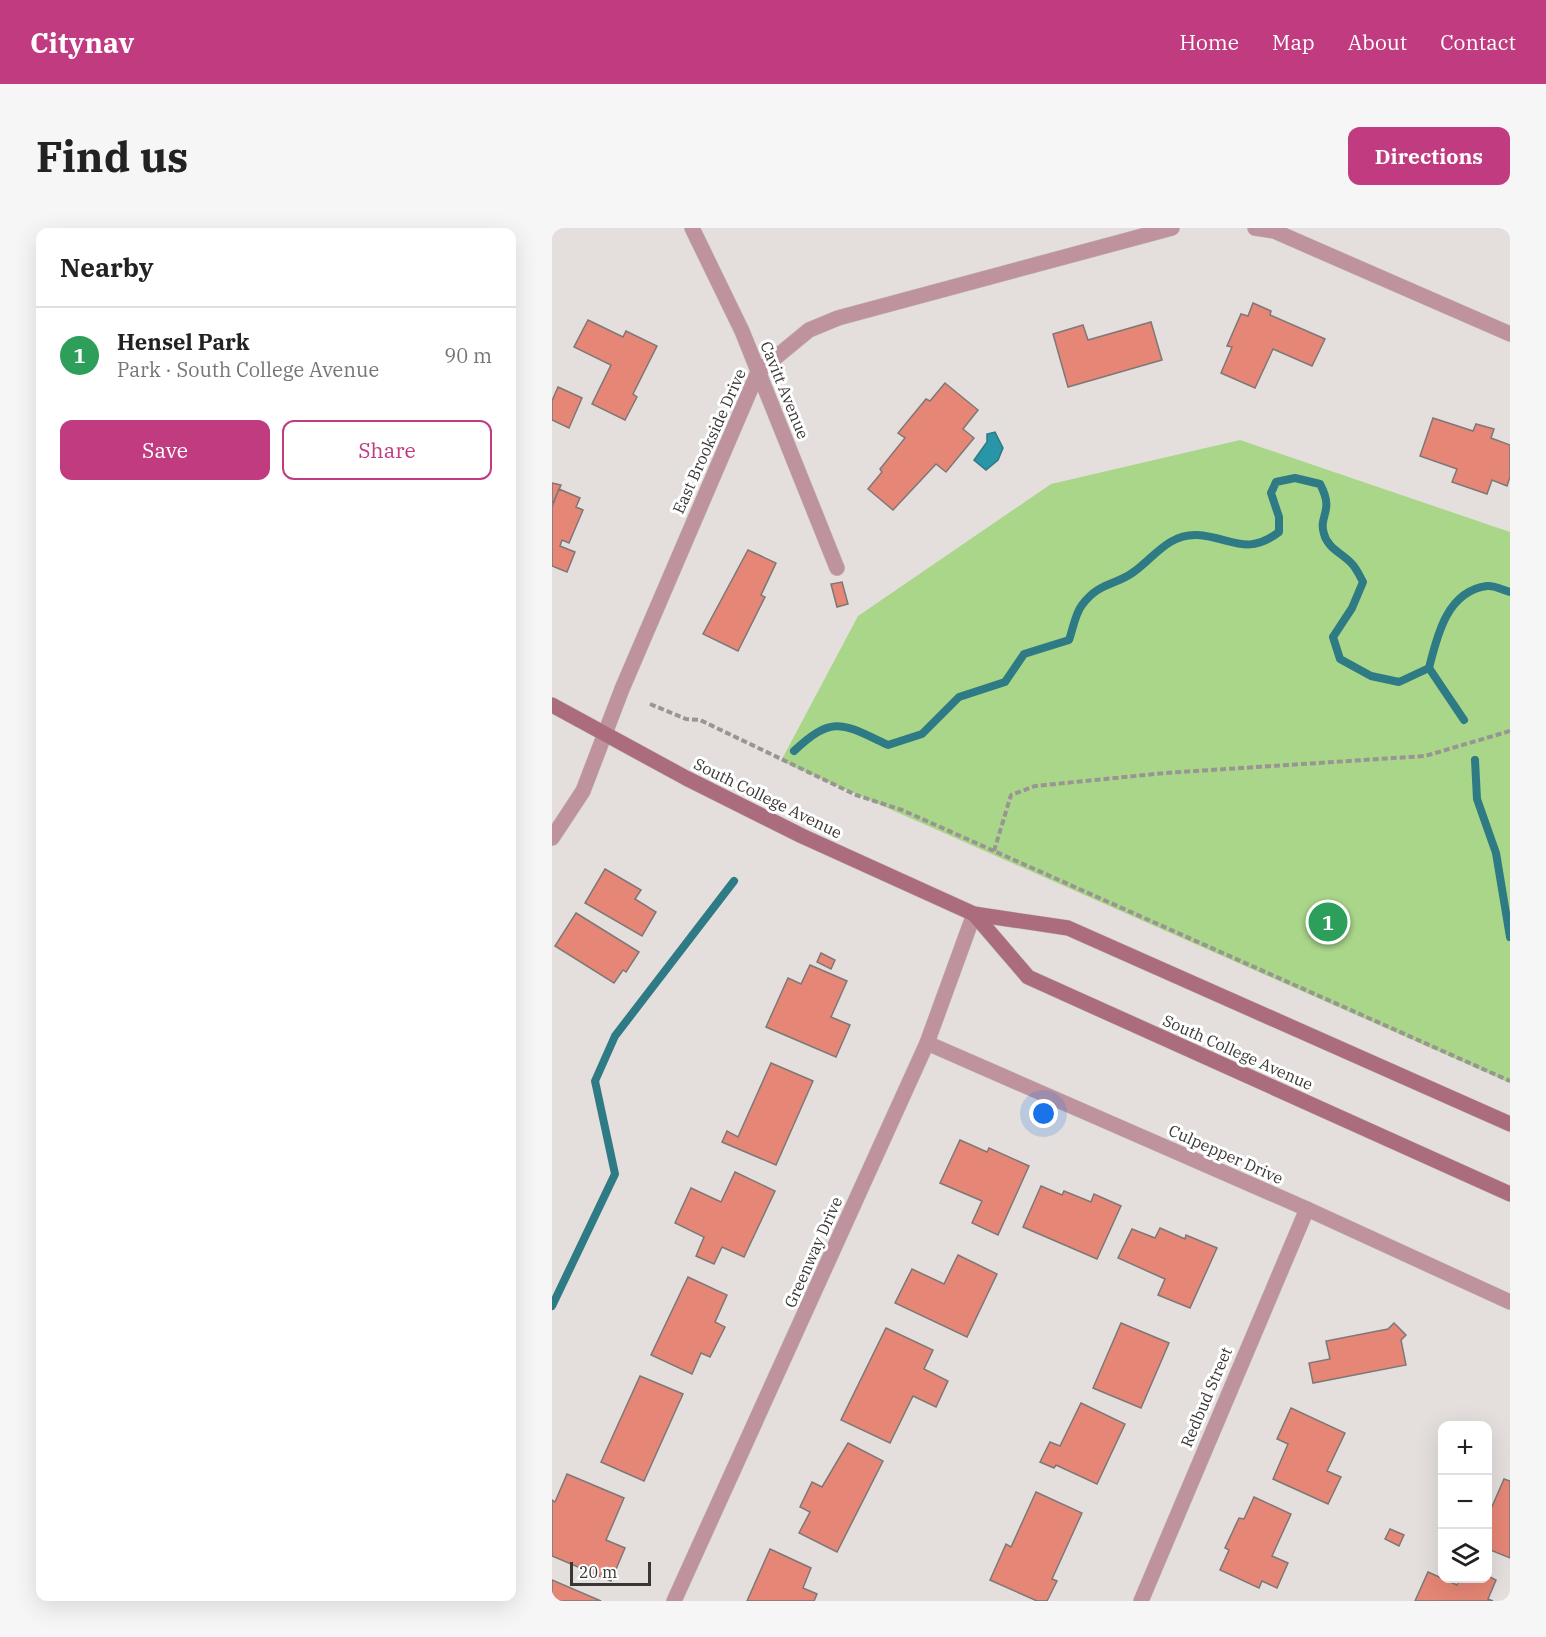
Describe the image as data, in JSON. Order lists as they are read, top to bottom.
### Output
{
  "streets": {
    "main road": ["South College Avenue"],
    "street": [
      "Cavitt Avenue",
      "East Brookside Drive",
      "Culpepper Drive",
      "Greenway Drive",
      "Redbud Street"
    ]
  },
  "crossings": [
    ["Cavitt Avenue", "East Brookside Drive"],
    ["East Brookside Drive", "South College Avenue"],
    ["South College Avenue", "Greenway Drive"],
    ["Culpepper Drive", "Greenway Drive"],
    ["Culpepper Drive", "Redbud Street"]
  ],
  "scale_bar": "20 m",
  "page": {
    "header": "Citynav",
    "nav": [
      "Home",
      "Map",
      "About",
      "Contact"
    ],
    "buttons": [
      "Directions",
      ["Save", "Share"]
    ],
    "title": "Find us",
    "heading": "Nearby",
    "list": [
      {
        "mark": "1",
        "name": "Hensel Park",
        "note": "Park · South College Avenue",
        "value": "90 m"
      }
    ],
    "pins": "1",
    "map_buttons": ["+", "−"],
    "scale": "20 m"
  }
}
